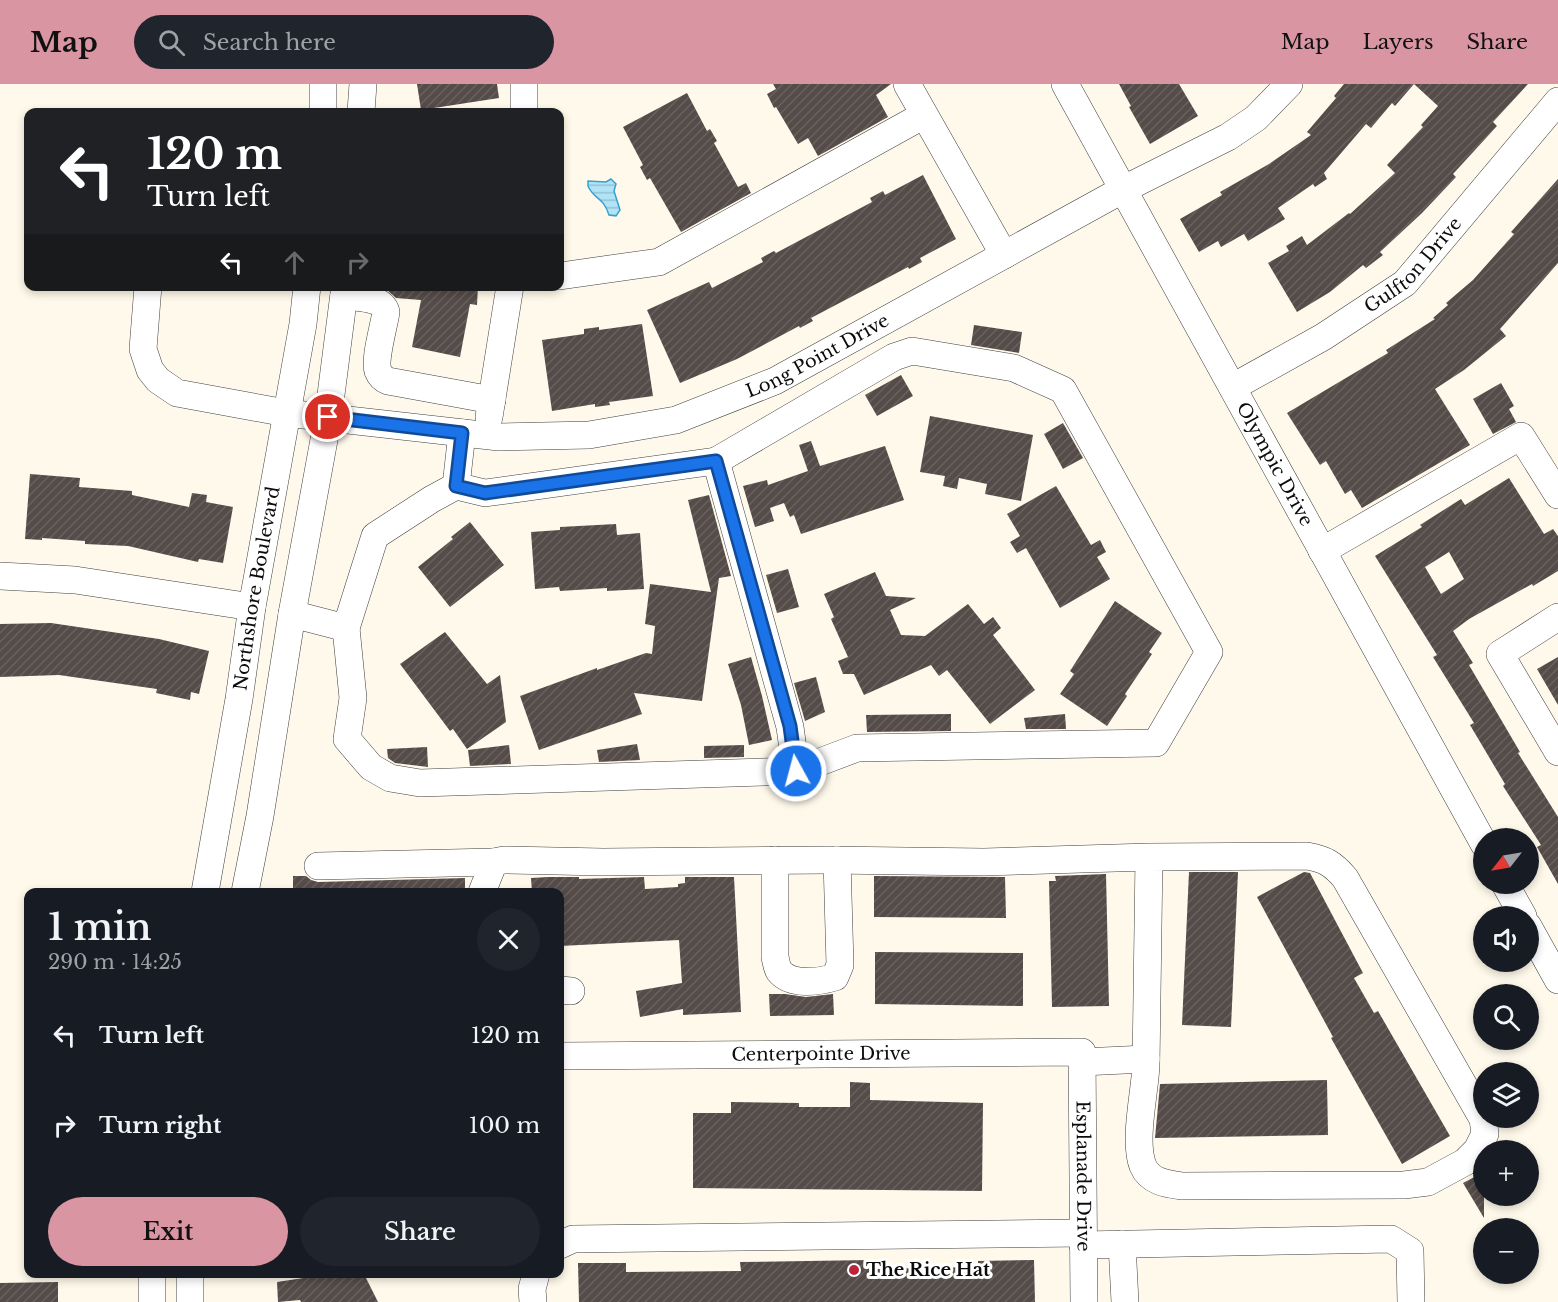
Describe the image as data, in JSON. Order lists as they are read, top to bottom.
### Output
{
  "streets": {
    "street": [
      "Gulfton Drive",
      "Long Point Drive",
      "Olympic Drive",
      "Northshore Boulevard",
      "Centerpointe Drive",
      "Esplanade Drive"
    ]
  },
  "crossings": [
    ["Gulfton Drive", "Olympic Drive"],
    ["Long Point Drive", "Olympic Drive"],
    ["Long Point Drive", "Northshore Boulevard"],
    ["Centerpointe Drive", "Esplanade Drive"]
  ],
  "places": ["The Rice Hat"],
  "north": "bottom left",
  "page": {
    "header": "Map",
    "search": "Search here",
    "nav": ["Map", "Layers", "Share"],
    "turn": ["120 m", "Turn left"],
    "map_buttons": ["+", "−"],
    "heading": ["1 min", "290 m · 14:25"],
    "list": [
      {
        "name": "Turn left",
        "value": "120 m"
      },
      {
        "name": "Turn right",
        "value": "100 m"
      }
    ],
    "buttons": ["Exit", "Share"]
  }
}
